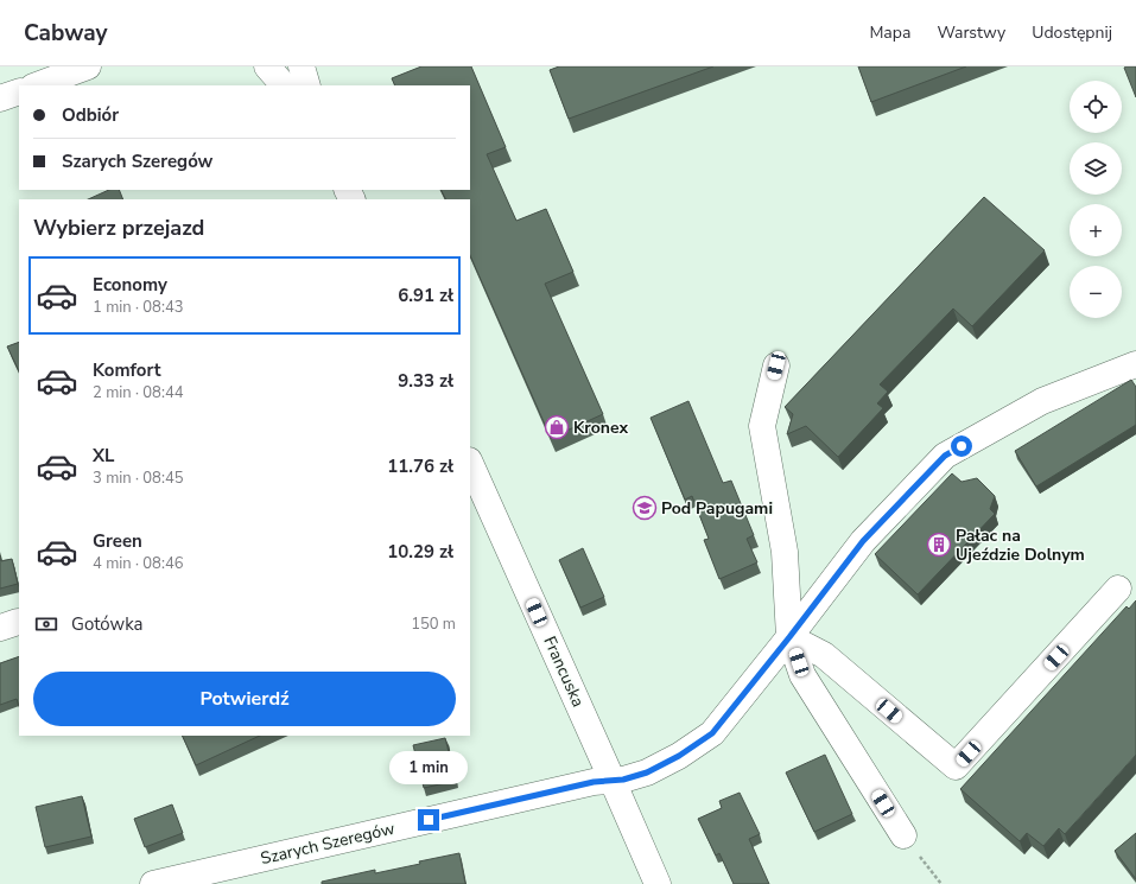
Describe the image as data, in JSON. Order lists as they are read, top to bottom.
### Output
{
  "streets": {
    "street": ["Francuska", "Szarych Szeregów"]
  },
  "crossings": [
    ["Francuska", "Szarych Szeregów"]
  ],
  "places": {
    "shop": ["Kronex"],
    "school or university": ["Pod Papugami"],
    "building": ["Pałac na Ujeździe Dolnym"]
  },
  "page": {
    "header": "Cabway",
    "nav": ["Mapa", "Warstwy", "Udostępnij"],
    "map_buttons": ["+", "−"],
    "banner": ["Odbiór", "Szarych Szeregów"],
    "heading": "Wybierz przejazd",
    "list": [
      {
        "name": "Economy",
        "note": "1 min · 08:43",
        "value": "6.91 zł"
      },
      {
        "name": "Komfort",
        "note": "2 min · 08:44",
        "value": "9.33 zł"
      },
      {
        "name": "XL",
        "note": "3 min · 08:45",
        "value": "11.76 zł"
      },
      {
        "name": "Green",
        "note": "4 min · 08:46",
        "value": "10.29 zł"
      }
    ],
    "pay": ["Gotówka", "150 m"],
    "buttons": "Potwierdź",
    "bubble": "1 min"
  }
}
